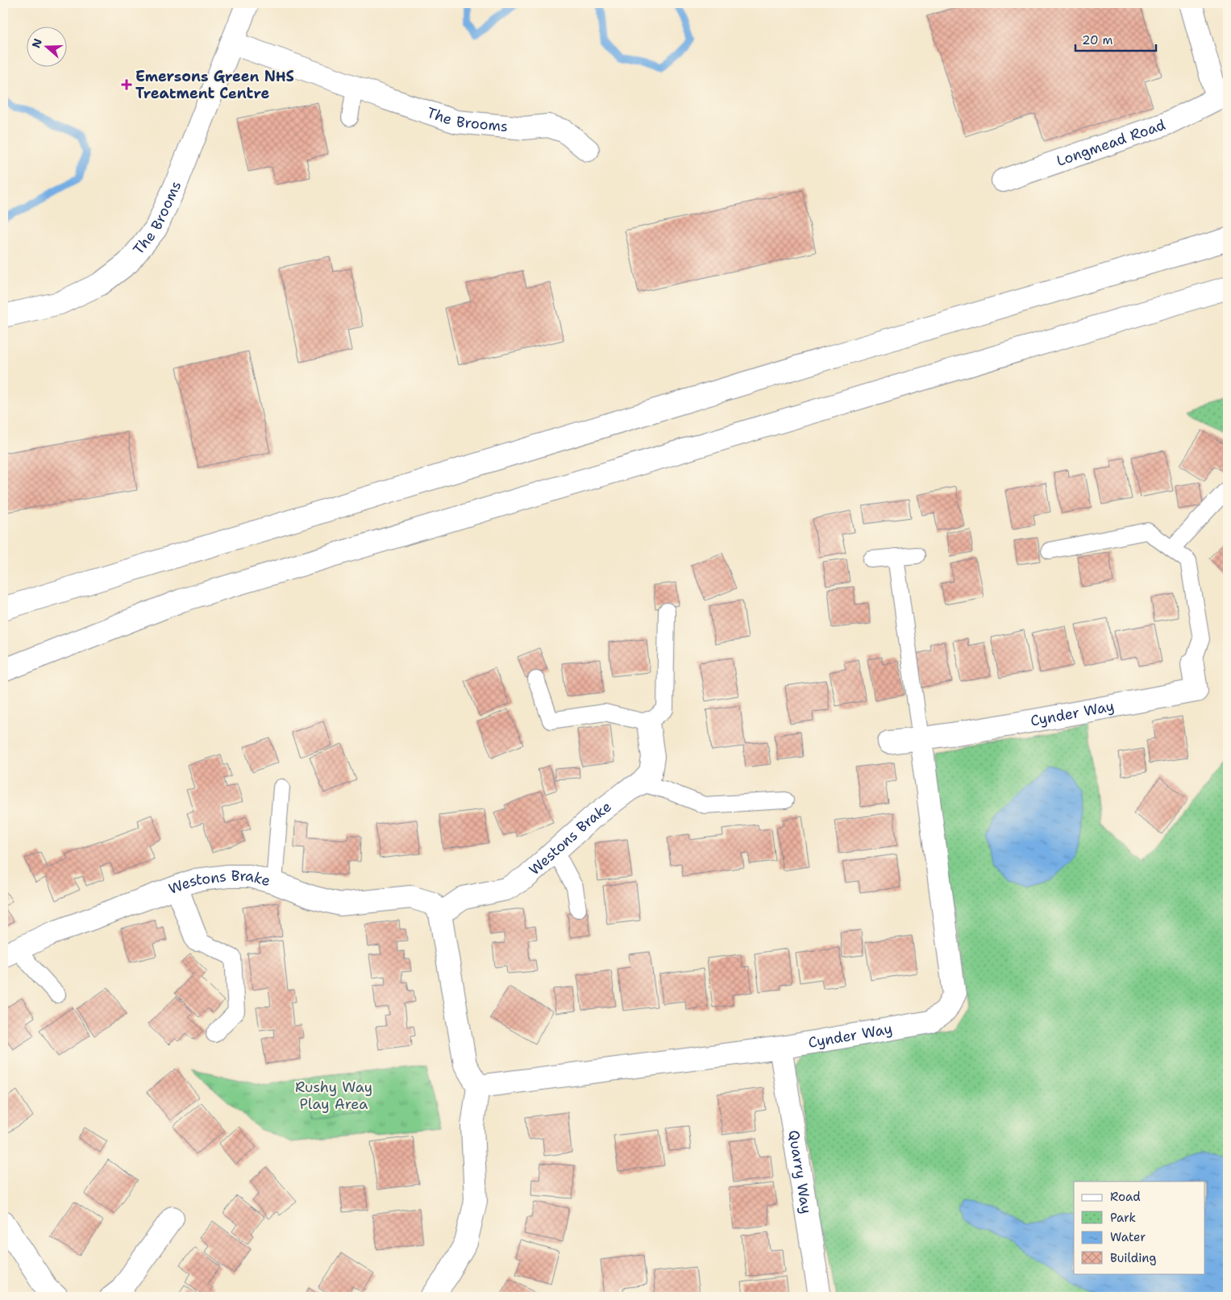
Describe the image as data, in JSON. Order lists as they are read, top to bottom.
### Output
{
  "streets": {
    "main road": [
      "The Brooms",
      "Longmead Road",
      "Cynder Way",
      "Westons Brake",
      "Quarry Way"
    ]
  },
  "crossings": [
    ["Cynder Way", "Quarry Way"]
  ],
  "parks": ["Rushy Way Play Area"],
  "places": {
    "health": ["Emersons Green NHS Treatment Centre"]
  },
  "legend": [
    "Road",
    "Park",
    "Water",
    "Building"
  ],
  "scale_bar": "20 m",
  "north": "left"
}
